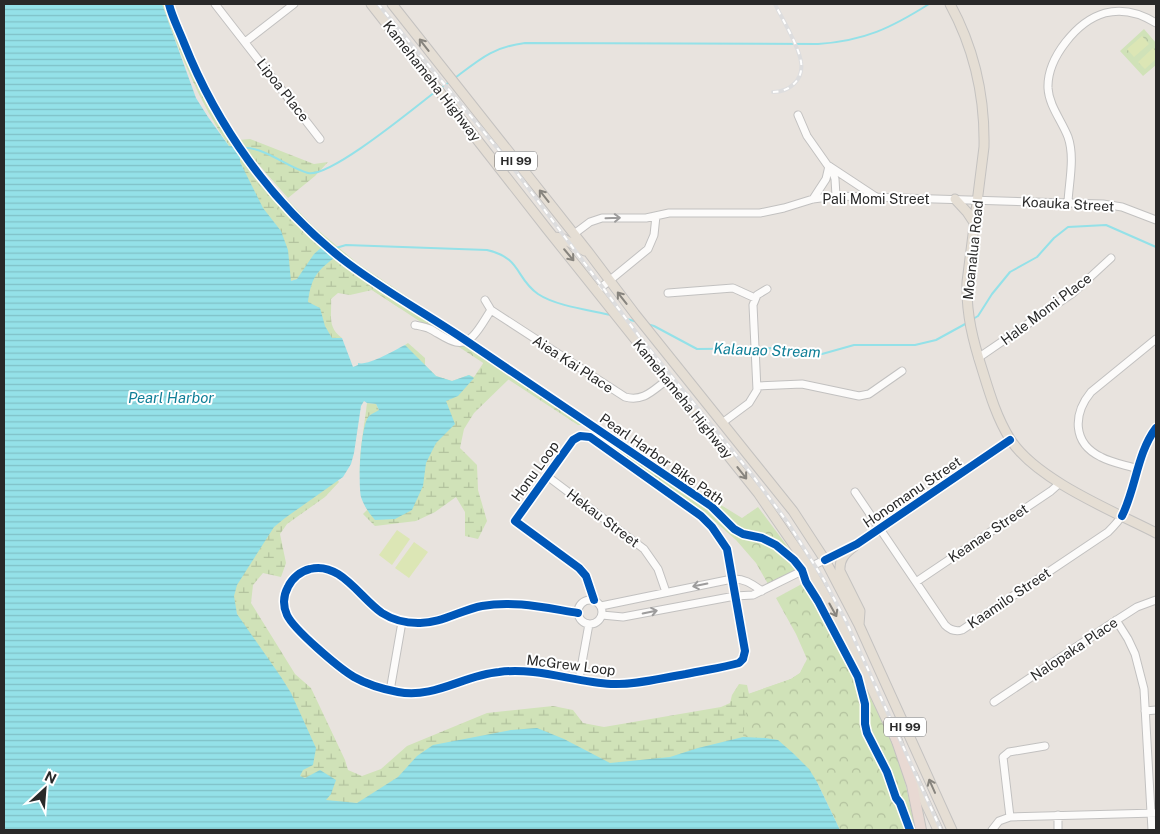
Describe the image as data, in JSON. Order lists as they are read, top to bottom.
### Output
{
  "streets": {
    "main road": ["Kamehameha Highway", "HI 99", "Moanalua Road"],
    "street": [
      "Lipoa Place",
      "Pali Momi Street",
      "Koauka Street",
      "Hale Momi Place",
      "Aiea Kai Place",
      "Honu Loop",
      "Honomanu Street",
      "Hekau Street",
      "Keanae Street",
      "Kaamilo Street",
      "Nalopaka Place",
      "McGrew Loop"
    ],
    "cycle path": ["Pearl Harbor Bike Path"]
  },
  "crossings": [
    ["Kamehameha Highway", "Pali Momi Street"],
    ["Kamehameha Highway", "Aiea Kai Place"],
    ["Kamehameha Highway", "Honomanu Street"],
    ["Pali Momi Street", "Koauka Street"],
    ["Pali Momi Street", "Moanalua Road"],
    ["Koauka Street", "Moanalua Road"],
    ["Moanalua Road", "Hale Momi Place"],
    ["Moanalua Road", "Honomanu Street"],
    ["Moanalua Road", "Keanae Street"],
    ["Moanalua Road", "Kaamilo Street"],
    ["Honu Loop", "Hekau Street"],
    ["Honu Loop", "McGrew Loop"],
    ["Honomanu Street", "Kaamilo Street"],
    ["Keanae Street", "Kaamilo Street"]
  ],
  "water": ["Kalauao Stream", "Pearl Harbor"],
  "north": "top right"
}
